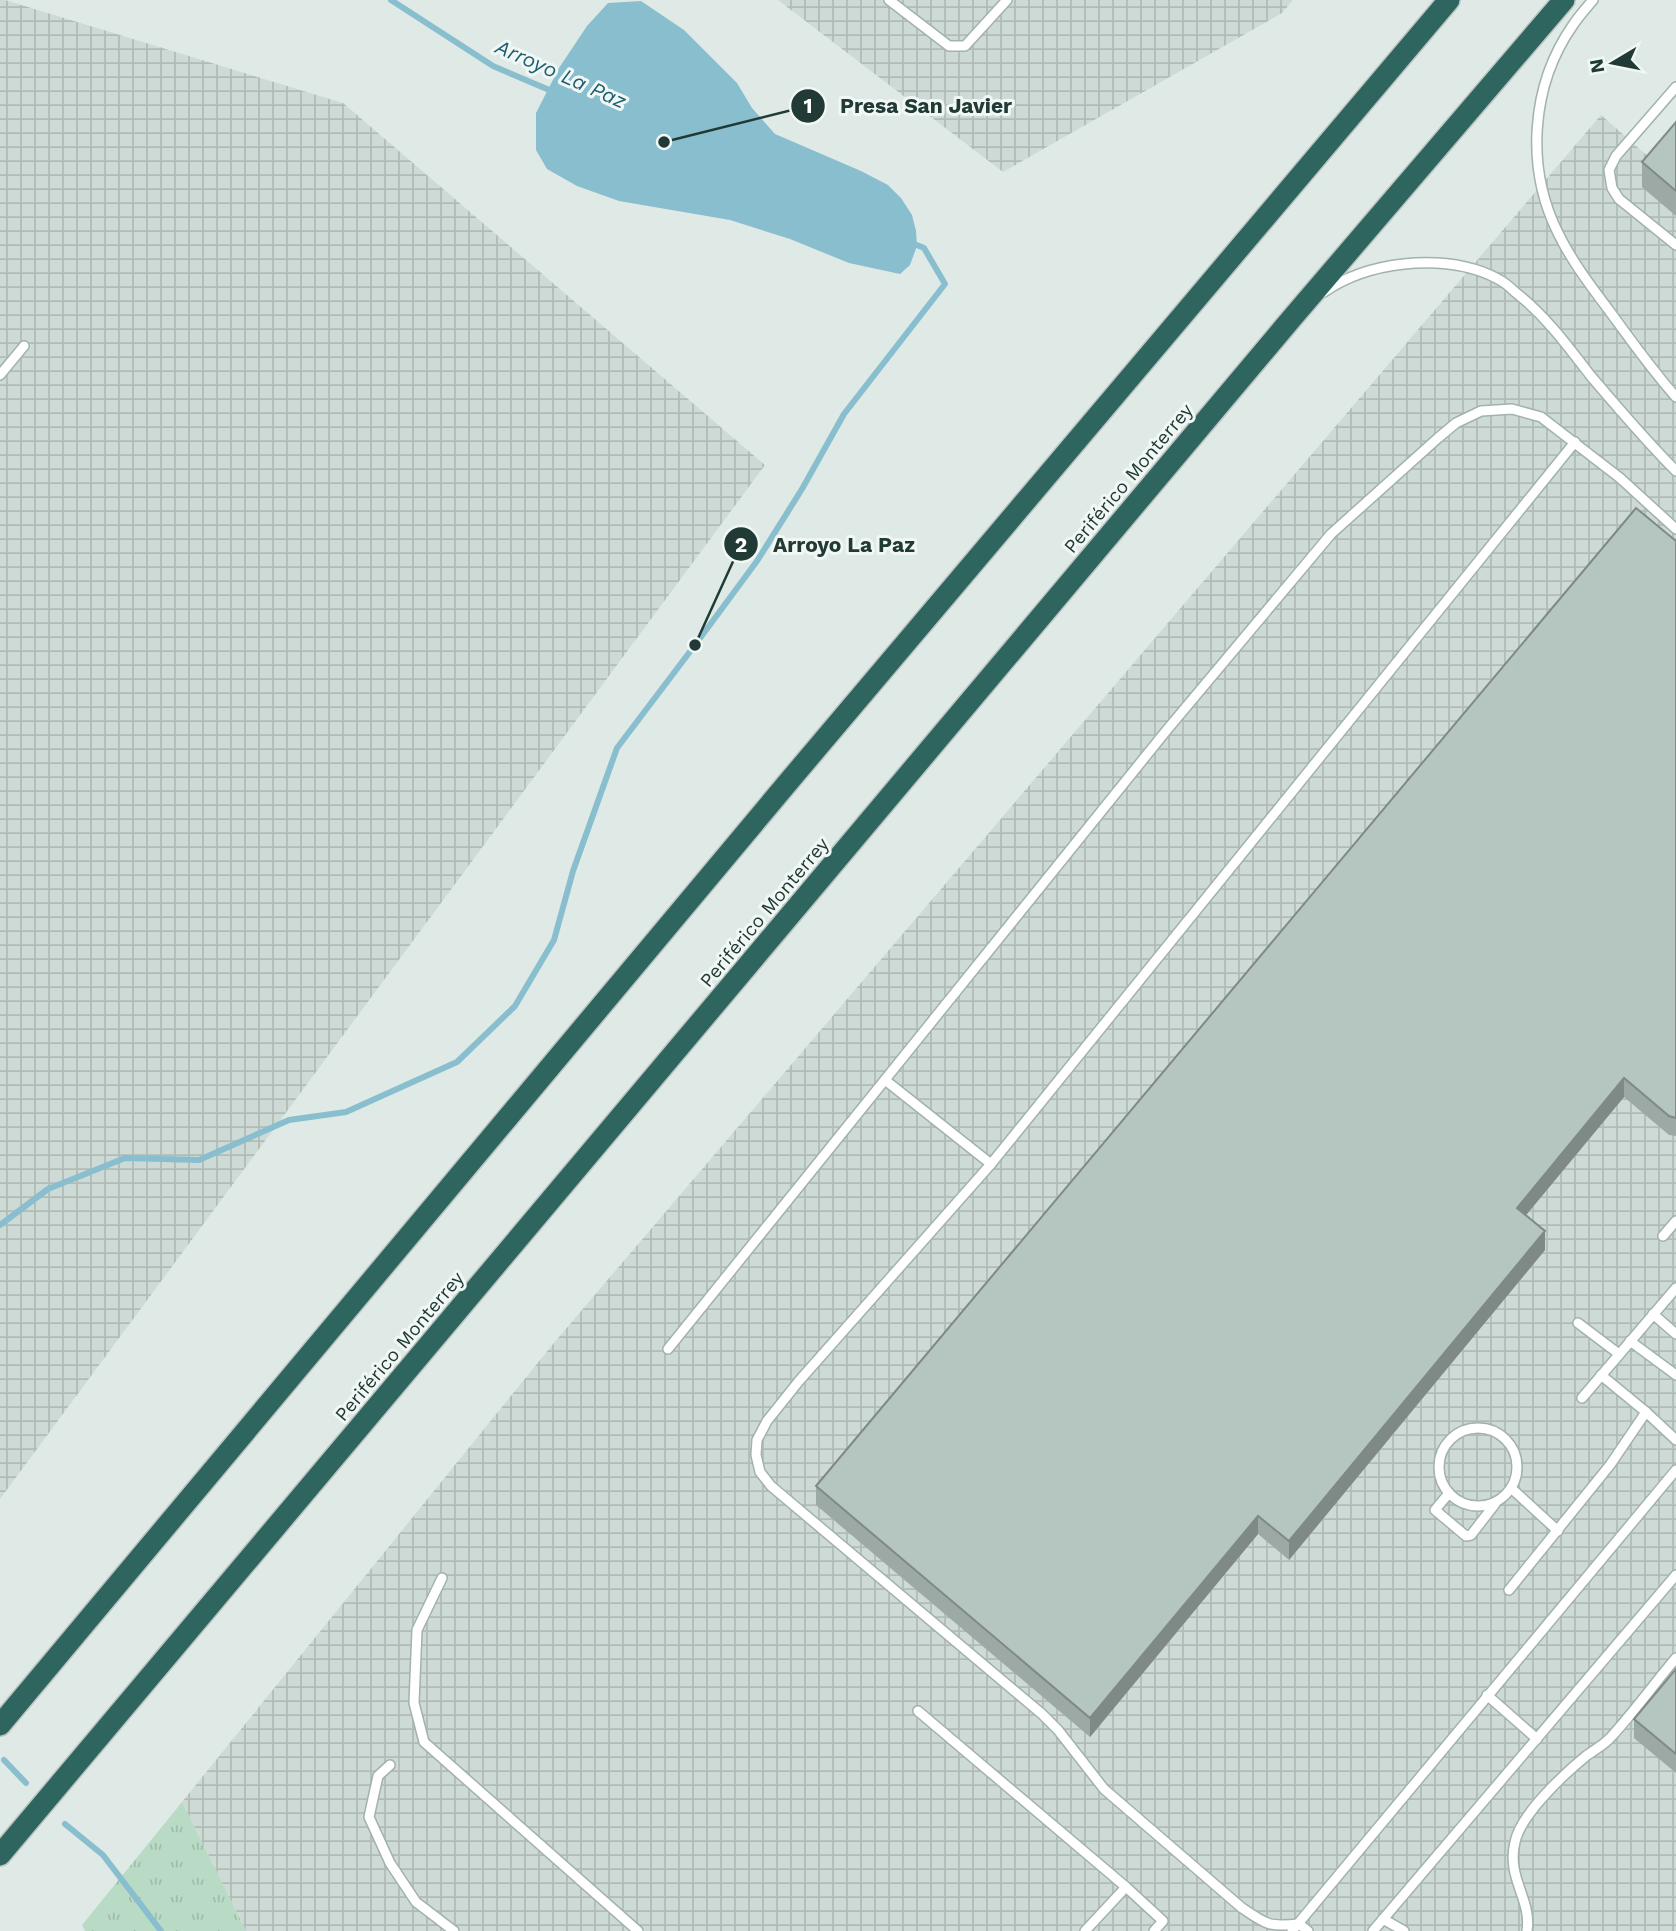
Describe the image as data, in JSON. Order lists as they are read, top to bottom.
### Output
{
  "streets": {
    "highway": ["Periférico Monterrey"]
  },
  "water": ["Arroyo La Paz"],
  "places": ["Presa San Javier", "Arroyo La Paz"],
  "north": "left"
}
